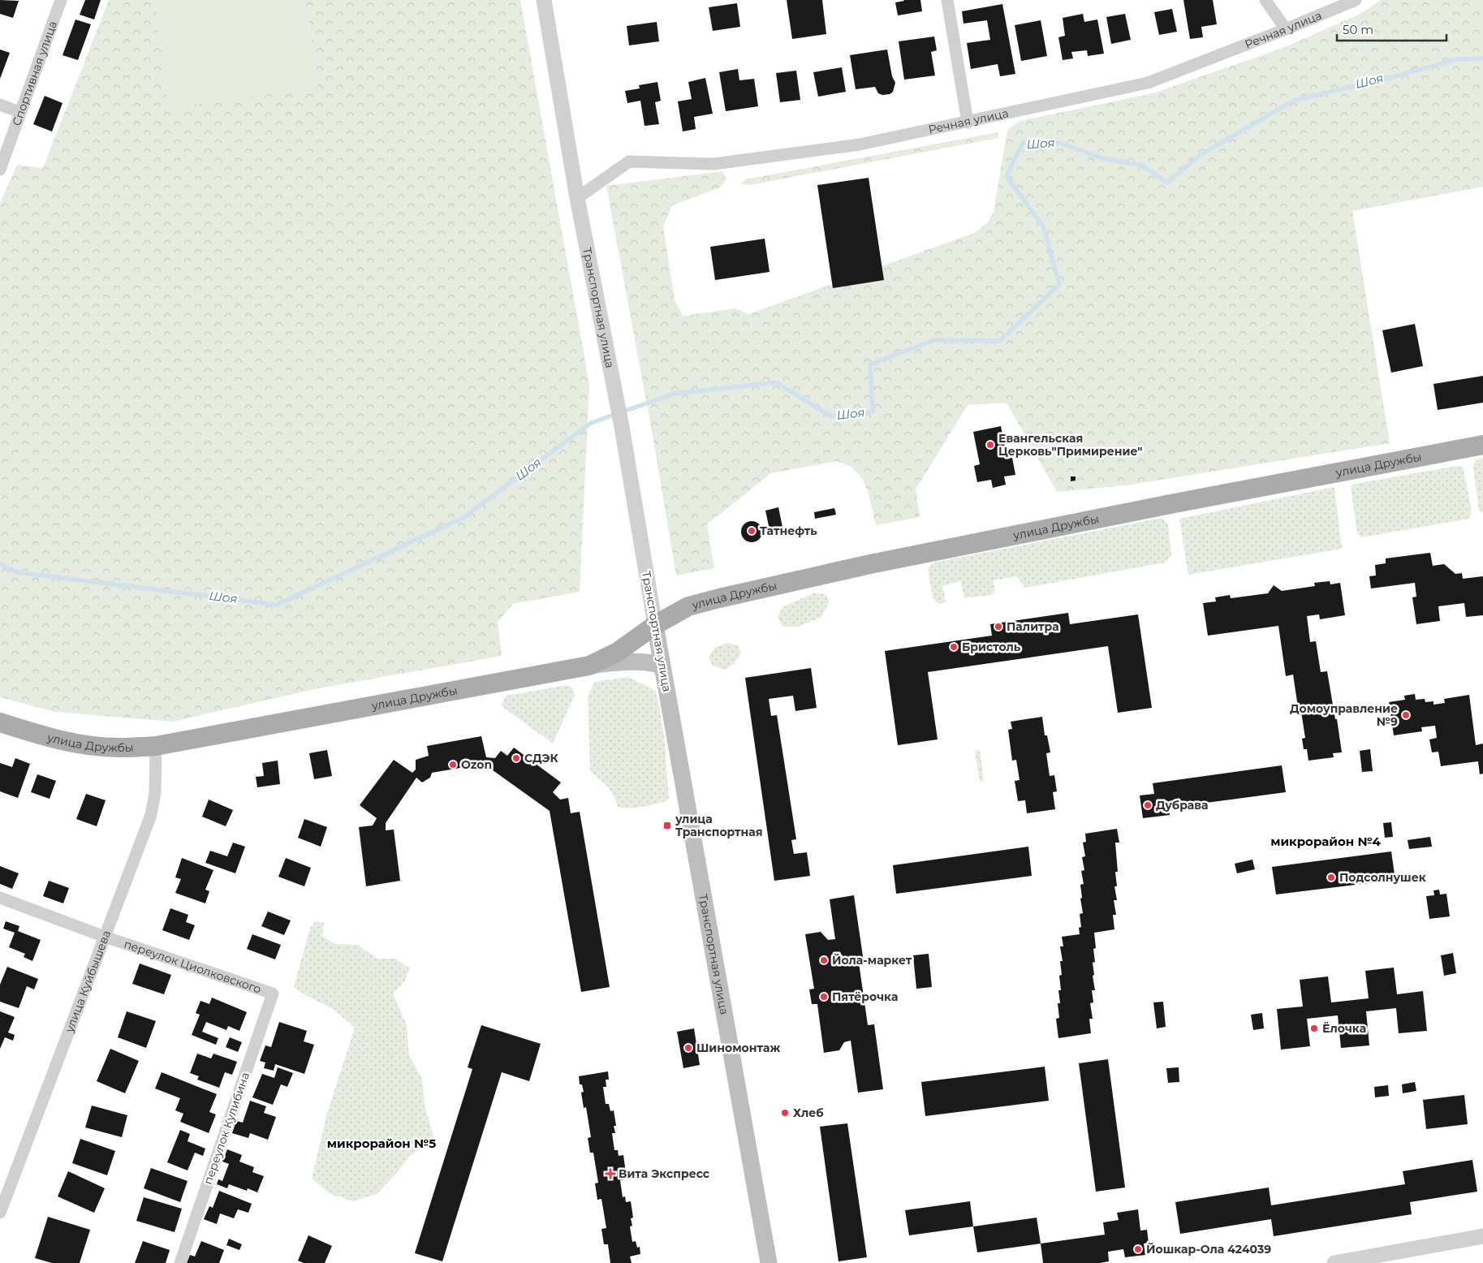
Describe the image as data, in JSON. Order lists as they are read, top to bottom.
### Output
{
  "streets": {
    "main road": ["Транспортная улица", "улица Дружбы"],
    "street": [
      "Речная улица",
      "Спортивная улица",
      "переулок Циолковского",
      "улица Куйбышева",
      "переулок Кулибина"
    ]
  },
  "crossings": [
    ["Речная улица", "Транспортная улица"],
    ["Транспортная улица", "улица Дружбы"],
    ["улица Дружбы", "улица Куйбышева"],
    ["переулок Циолковского", "улица Куйбышева"],
    ["переулок Циолковского", "переулок Кулибина"]
  ],
  "districts": ["микрорайон №4", "микрорайон №5"],
  "water": ["Шоя"],
  "places": {
    "other": [
      "Евангельская Церковь\"Примирение\"",
      "Татнефть",
      "Палитра",
      "Бристоль",
      "Домоуправление №9",
      "СДЭК",
      "Ozon",
      "Дубрава",
      "Подсолнушек",
      "Йола-маркет",
      "Пятёрочка",
      "Ёлочка",
      "Шиномонтаж",
      "Хлеб",
      "Йошкар-Ола 424039"
    ],
    "transit": ["улица Транспортная"],
    "health": ["Вита Экспресс"]
  },
  "scale_bar": "50 m"
}
